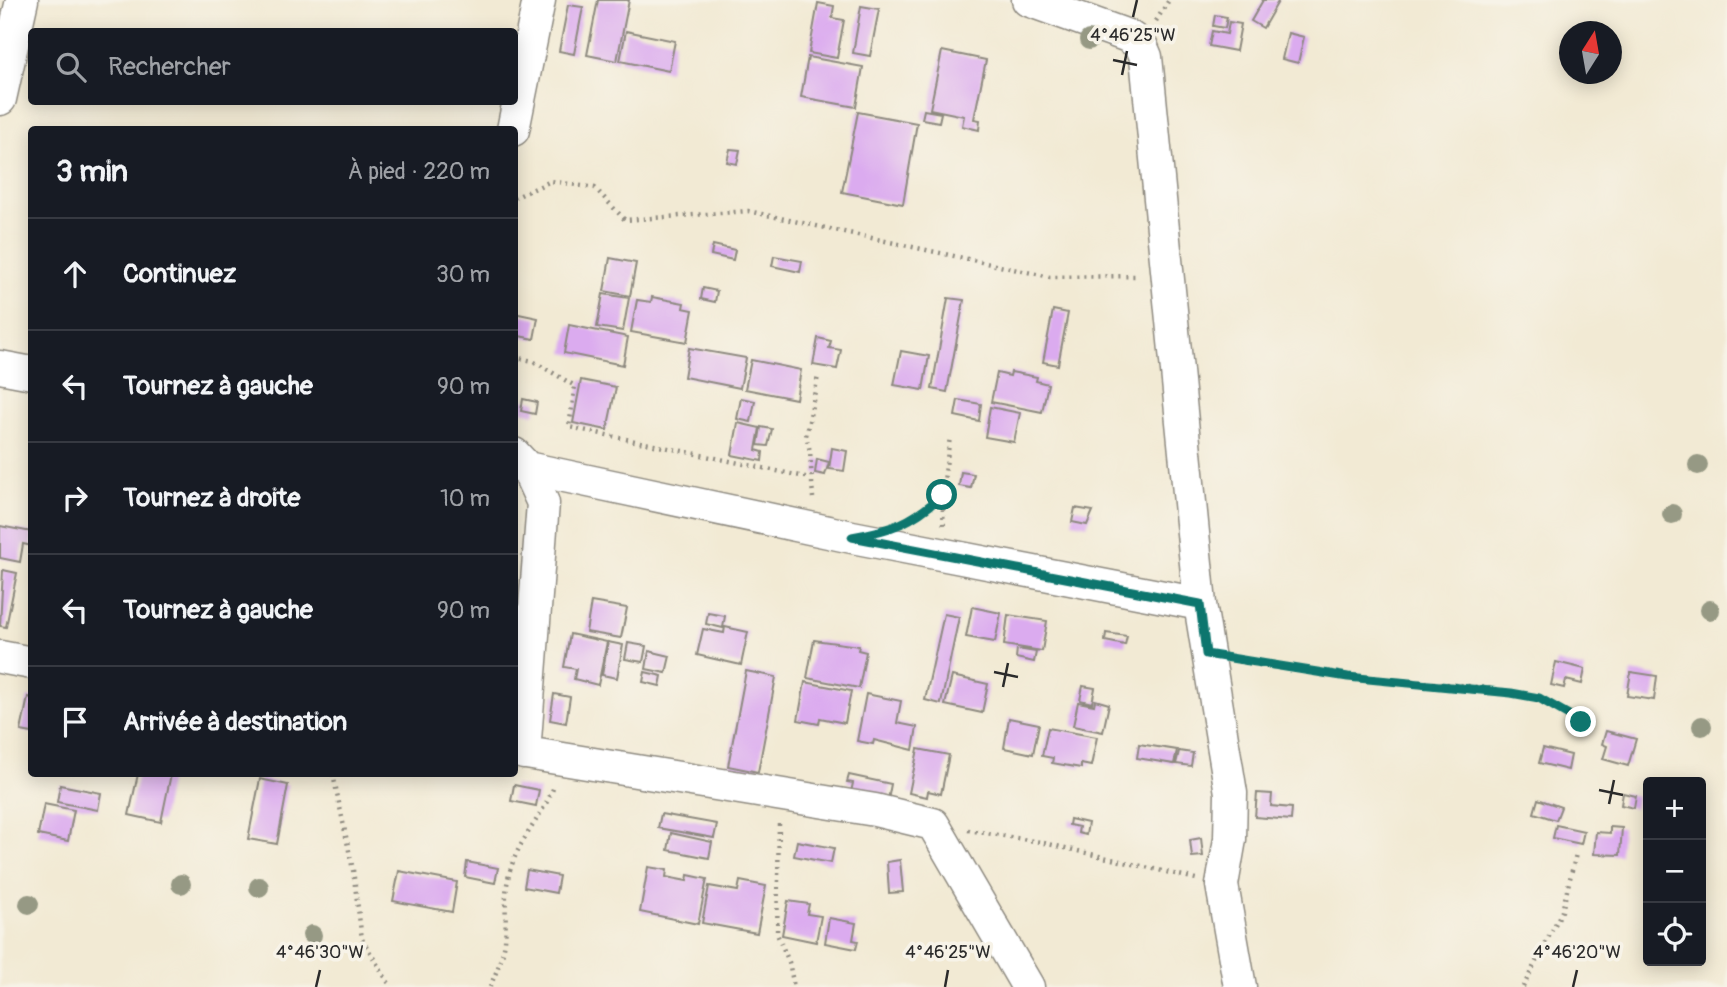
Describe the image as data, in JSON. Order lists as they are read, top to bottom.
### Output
{
  "north": "top",
  "page": {
    "search": "Rechercher",
    "heading": ["3 min", "À pied · 220 m"],
    "list": [
      ["Continuez", "30 m"],
      ["Tournez à gauche", "90 m"],
      ["Tournez à droite", "10 m"],
      ["Tournez à gauche", "90 m"],
      "Arrivée à destination"
    ],
    "map_buttons": ["+", "−"]
  },
  "coordinates": ["4°46'25\"W", "4°46'30\"W", "4°46'20\"W"]
}
